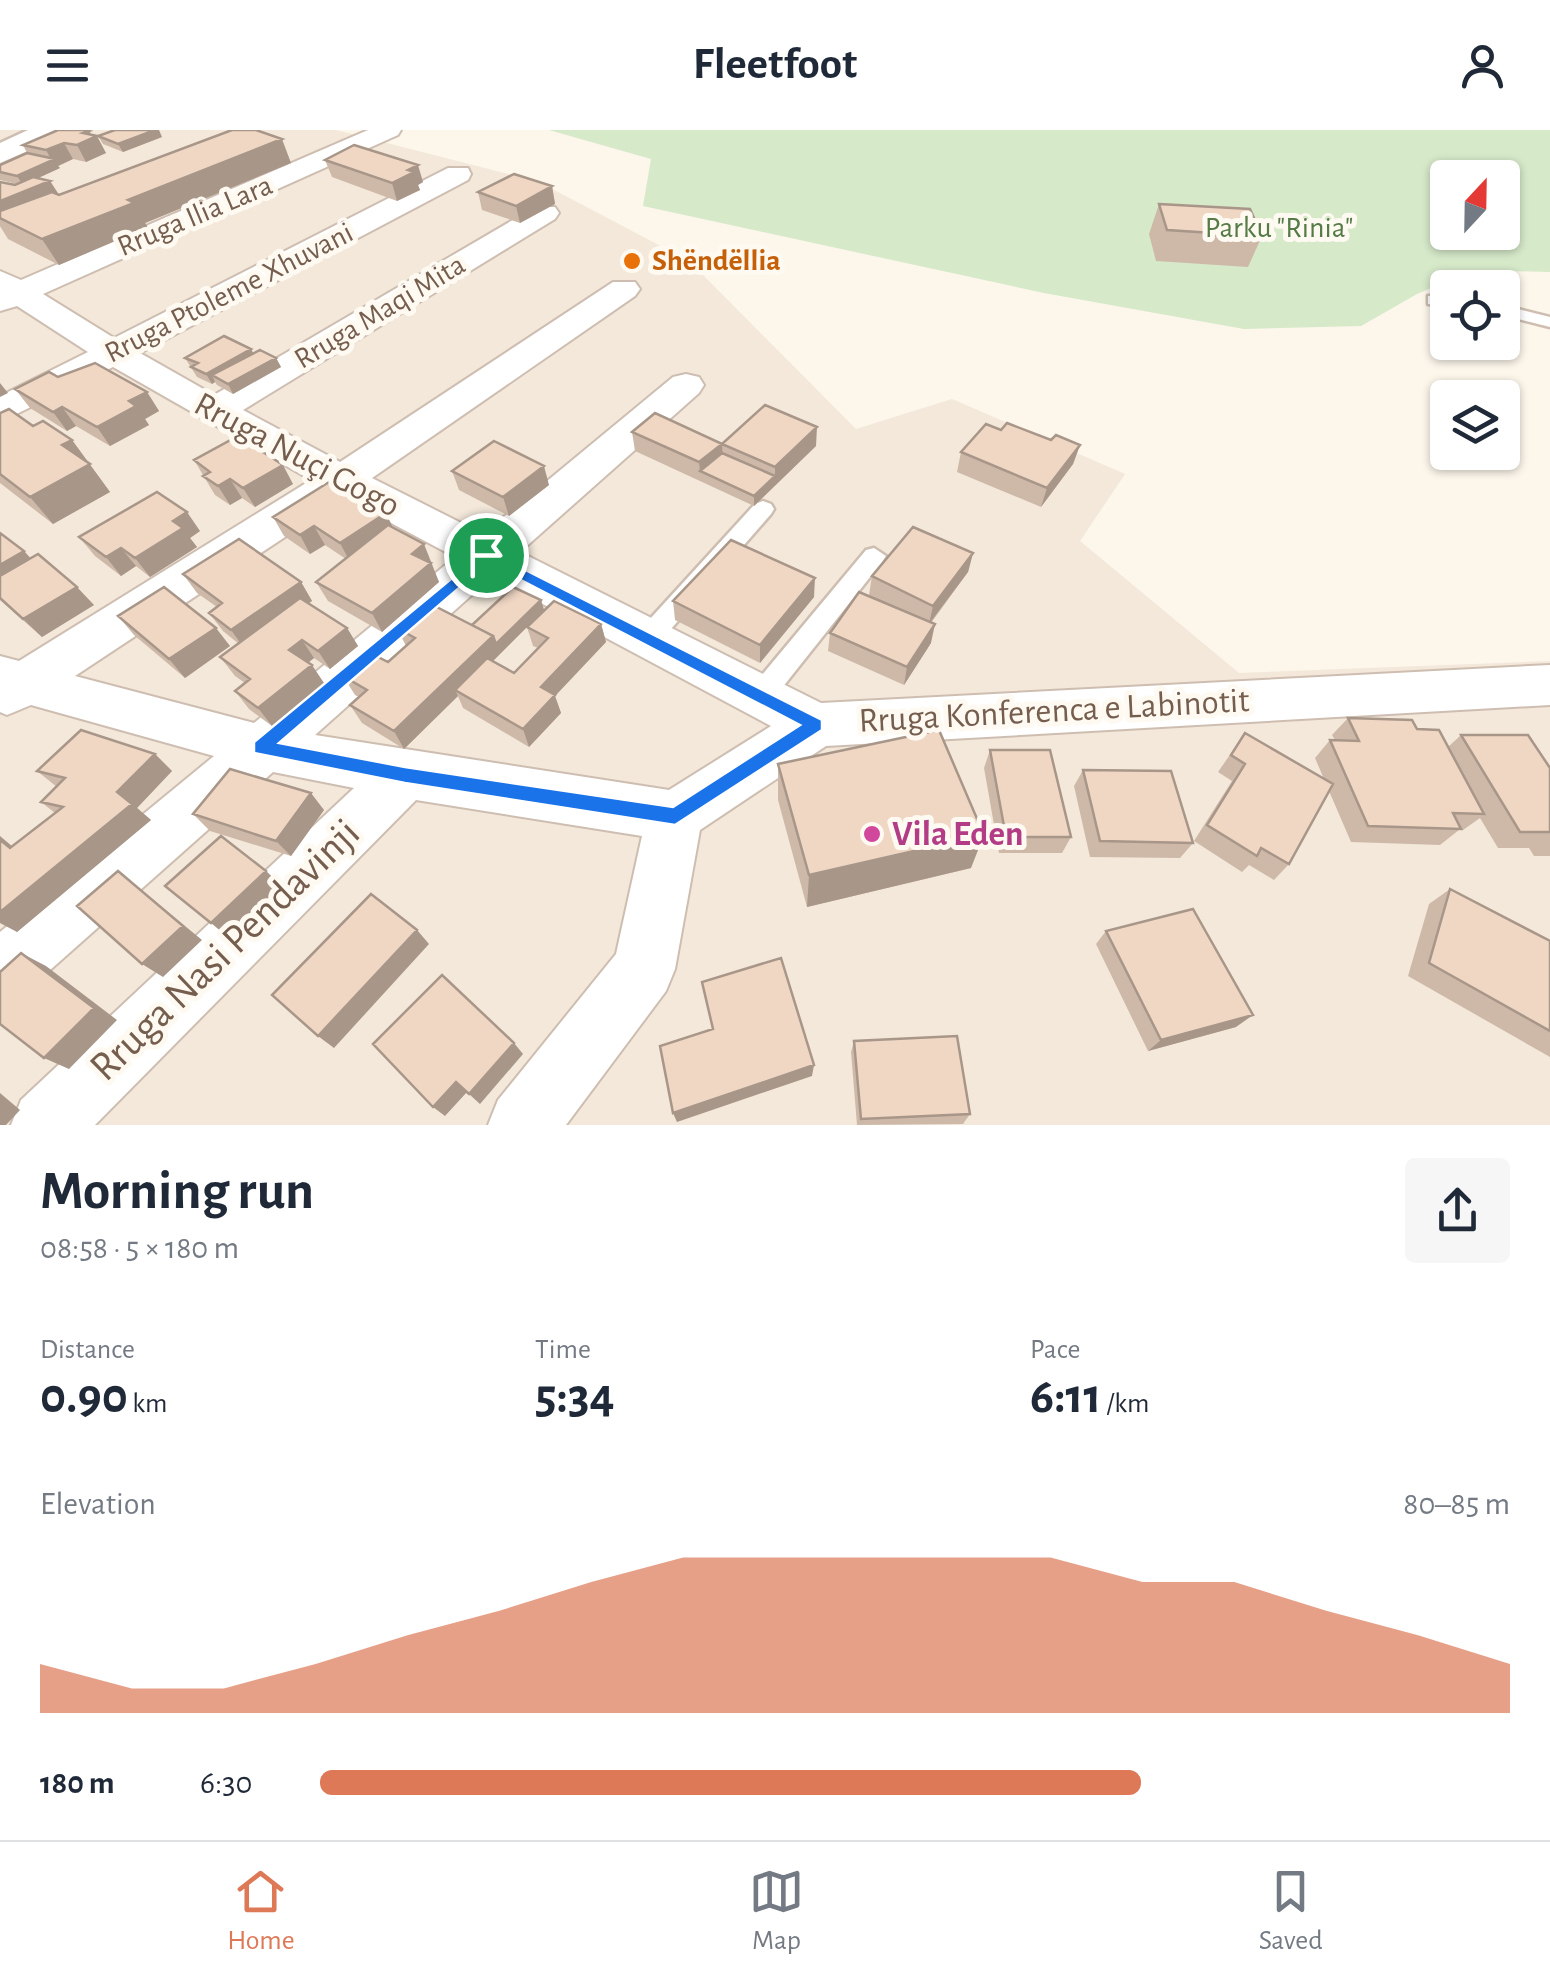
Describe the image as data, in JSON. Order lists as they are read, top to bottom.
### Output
{
  "streets": {
    "street": [
      "Rruga Ilia Lara",
      "Rruga Ptoleme Xhuvani",
      "Rruga Maqi Mita",
      "Rruga Nuçi Gogo",
      "Rruga Konferenca e Labinotit",
      "Rruga Nasi Pendavinji"
    ]
  },
  "crossings": [
    ["Rruga Ilia Lara", "Rruga Nuçi Gogo"],
    ["Rruga Ptoleme Xhuvani", "Rruga Nuçi Gogo"],
    ["Rruga Maqi Mita", "Rruga Nuçi Gogo"],
    ["Rruga Nuçi Gogo", "Rruga Konferenca e Labinotit"]
  ],
  "parks": ["Parku \"Rinia\""],
  "places": ["Shëndëllia", "Vila Eden"],
  "north": "top",
  "page": {
    "header": "Fleetfoot",
    "heading": ["Morning run", "08:58 · 5 × 180 m"],
    "stats": [
      ["Distance", "0.90 km"],
      ["Time", "5:34"],
      ["Pace", "6:11 /km"]
    ],
    "chart": ["Elevation", "80–85 m"],
    "list": [
      {
        "name": "180 m",
        "note": "6:30"
      }
    ],
    "tabs": ["Home", "Map", "Saved"]
  }
}
